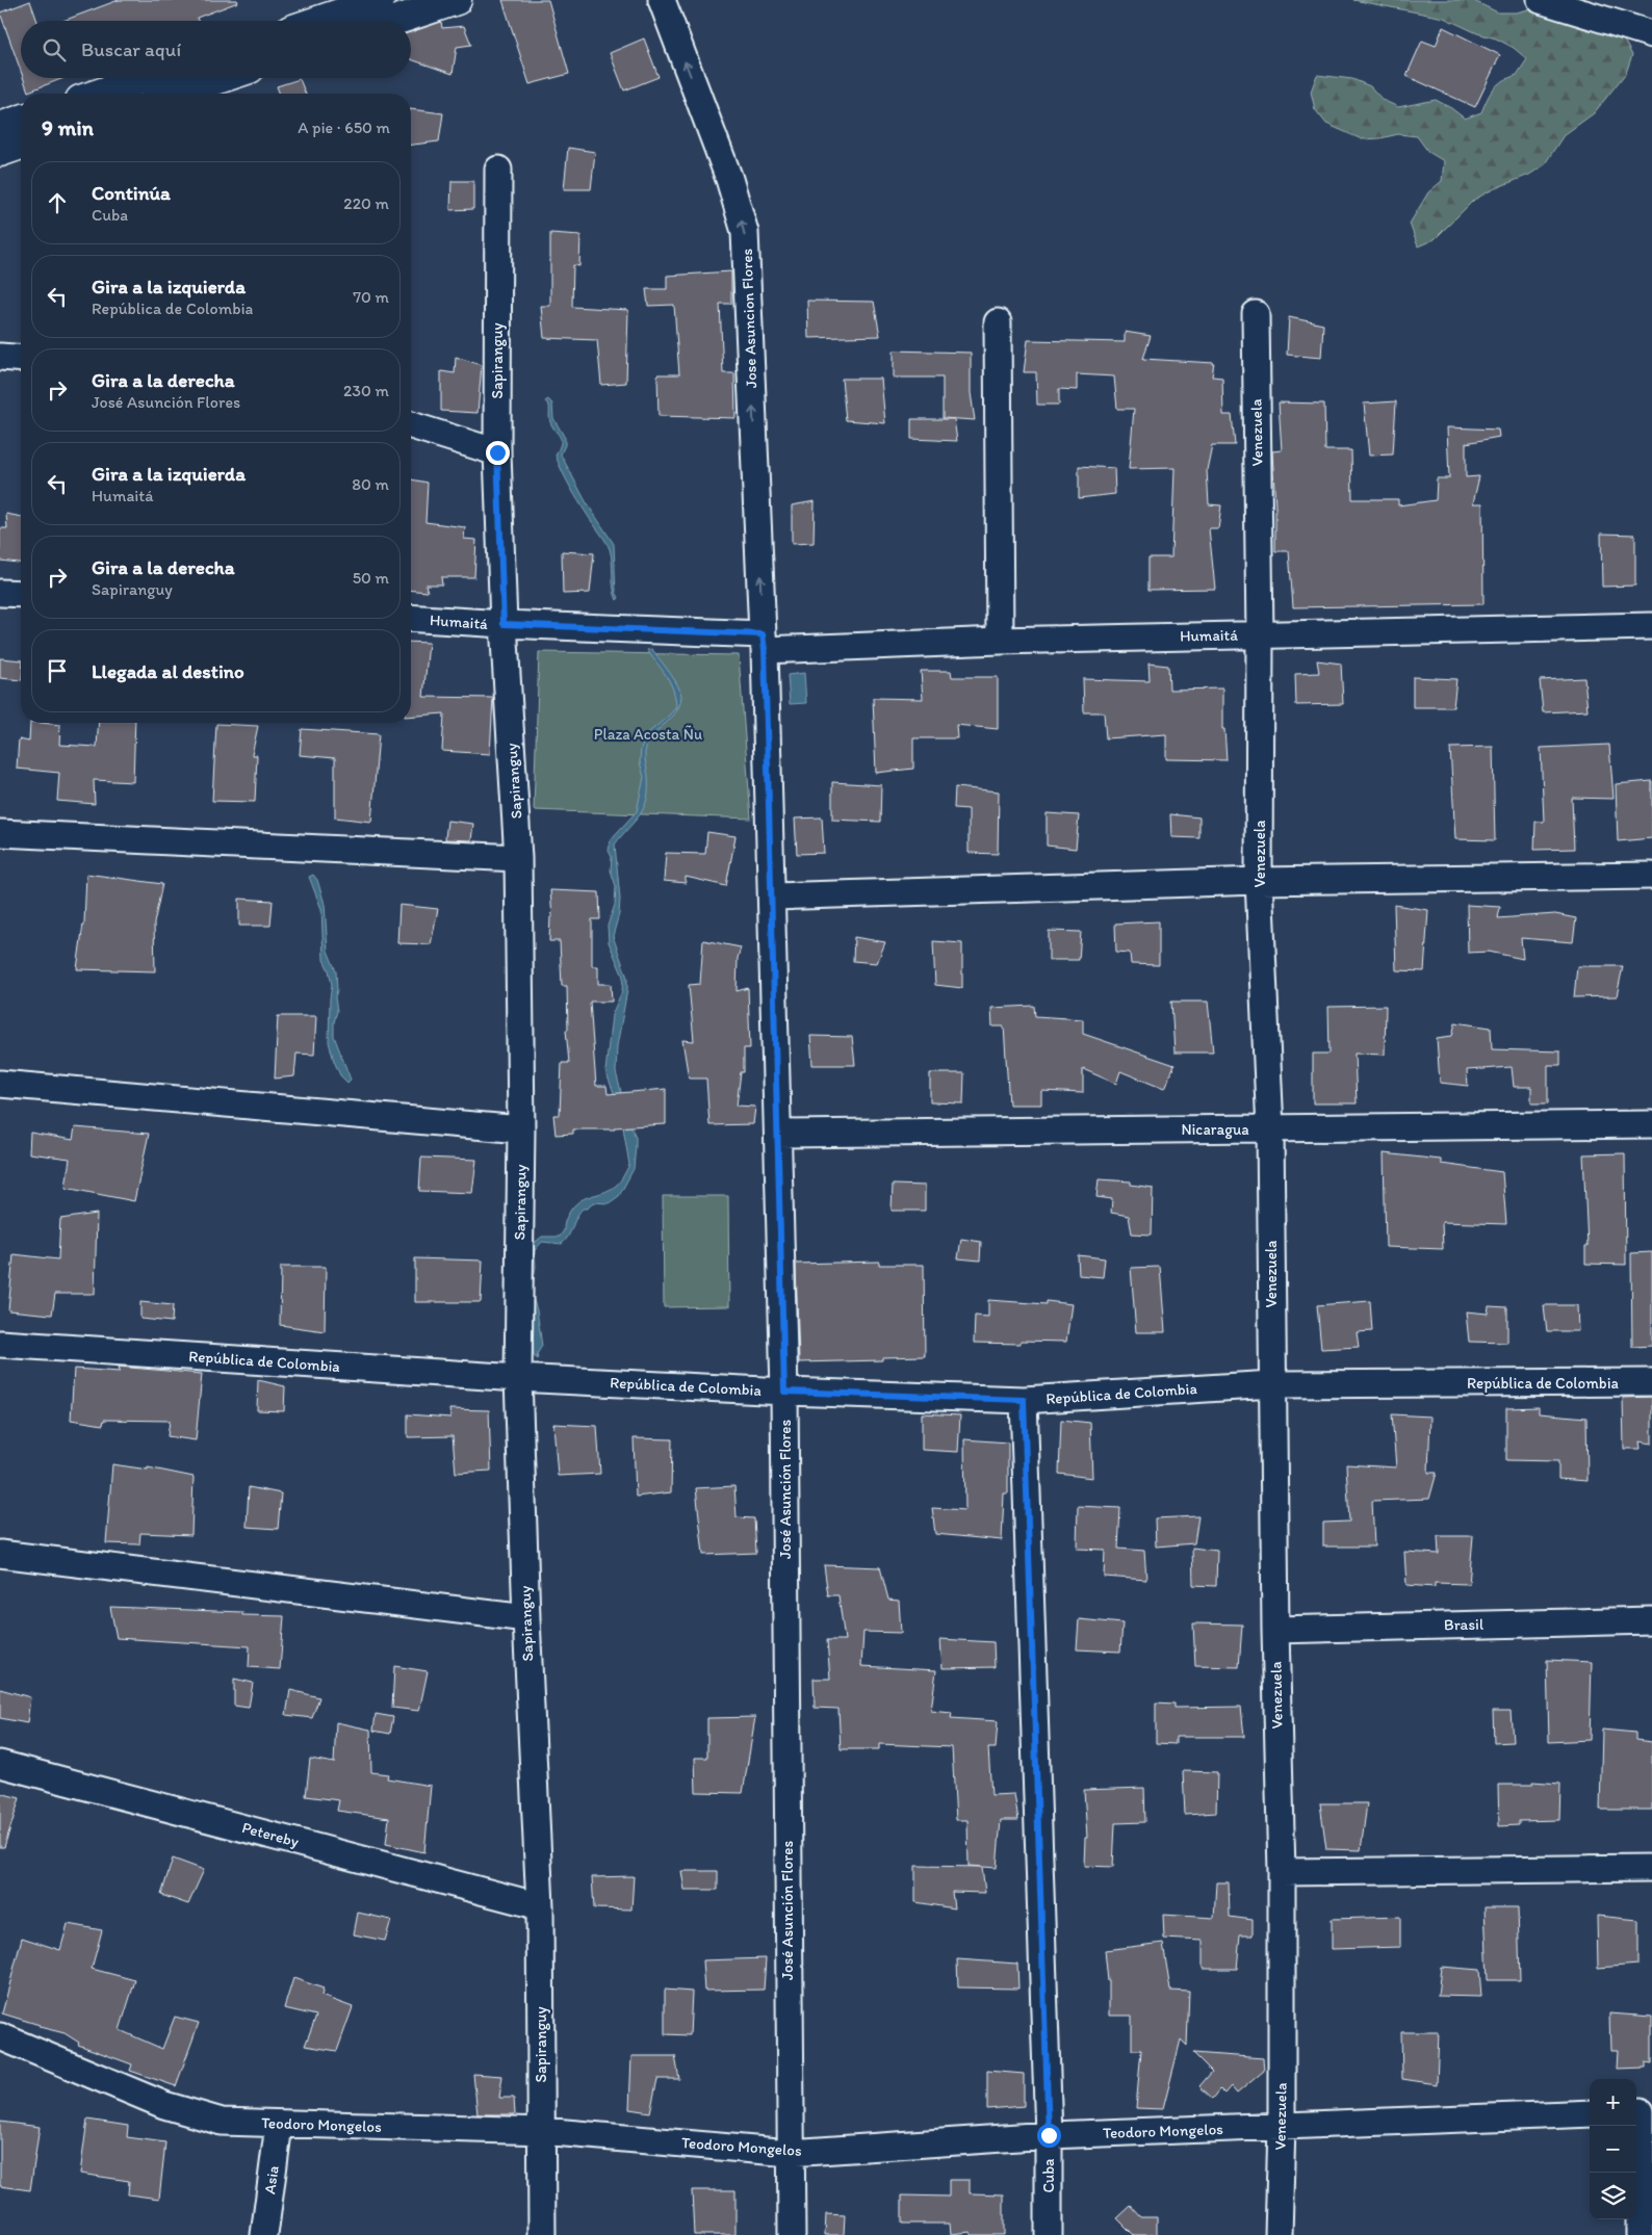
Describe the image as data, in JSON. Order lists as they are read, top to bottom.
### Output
{
  "streets": {
    "street": [
      "Jose Asuncion Flores",
      "Sapiranguy",
      "Venezuela",
      "Humaitá",
      "Nicaragua",
      "República de Colombia",
      "José Asunción Flores",
      "Brasil",
      "Petereby",
      "Teodoro Mongelos",
      "Cuba",
      "Asia"
    ]
  },
  "crossings": [
    ["Jose Asuncion Flores", "Humaitá"],
    ["Jose Asuncion Flores", "José Asunción Flores"],
    ["Sapiranguy", "Humaitá"],
    ["Sapiranguy", "República de Colombia"],
    ["Sapiranguy", "Petereby"],
    ["Sapiranguy", "Teodoro Mongelos"],
    ["Venezuela", "Humaitá"],
    ["Venezuela", "Nicaragua"],
    ["Venezuela", "República de Colombia"],
    ["Venezuela", "Brasil"],
    ["Venezuela", "Teodoro Mongelos"],
    ["Humaitá", "José Asunción Flores"],
    ["Nicaragua", "José Asunción Flores"],
    ["República de Colombia", "José Asunción Flores"],
    ["República de Colombia", "Cuba"],
    ["José Asunción Flores", "Teodoro Mongelos"],
    ["Teodoro Mongelos", "Cuba"],
    ["Teodoro Mongelos", "Asia"]
  ],
  "one_way": ["Jose Asuncion Flores"],
  "parks": ["Plaza Acosta Ñu"],
  "page": {
    "search": "Buscar aquí",
    "heading": ["9 min", "A pie · 650 m"],
    "list": [
      ["Continúa", "Cuba", "220 m"],
      ["Gira a la izquierda", "República de Colombia", "70 m"],
      ["Gira a la derecha", "José Asunción Flores", "230 m"],
      ["Gira a la izquierda", "Humaitá", "80 m"],
      ["Gira a la derecha", "Sapiranguy", "50 m"],
      "Llegada al destino"
    ],
    "map_buttons": ["+", "−"]
  }
}
